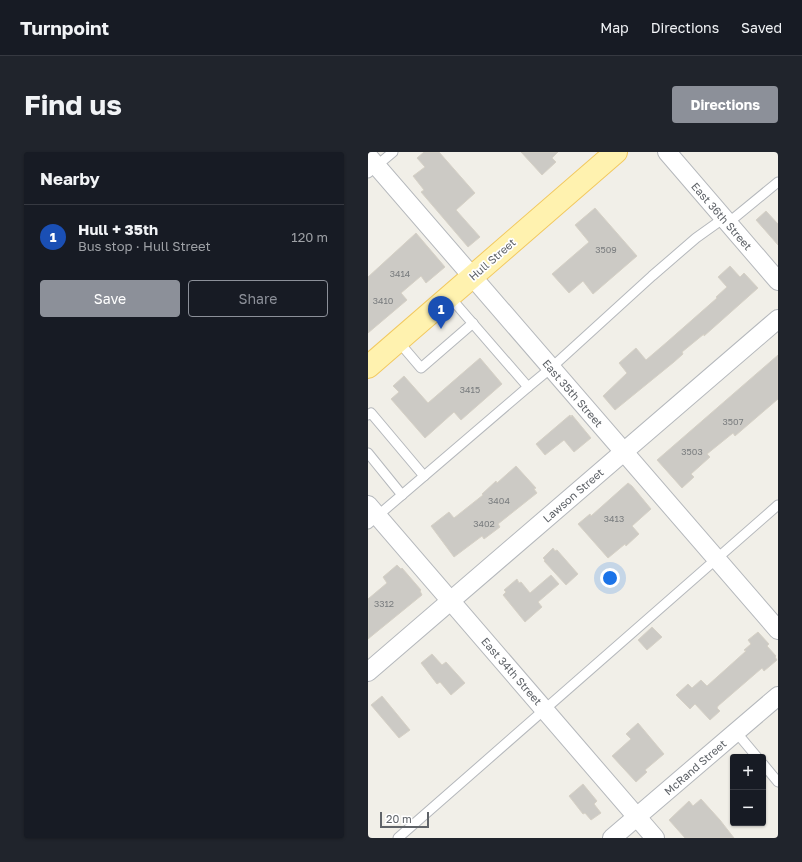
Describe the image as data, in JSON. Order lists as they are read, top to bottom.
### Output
{
  "streets": {
    "main road": ["Hull Street"],
    "street": [
      "East 36th Street",
      "East 35th Street",
      "Lawson Street",
      "East 34th Street",
      "McRand Street"
    ]
  },
  "crossings": [
    ["Hull Street", "East 35th Street"],
    ["East 35th Street", "Lawson Street"],
    ["Lawson Street", "East 34th Street"],
    ["East 34th Street", "McRand Street"]
  ],
  "house_numbers": [
    "3509",
    "3414",
    "3410",
    "3415",
    "3507",
    "3503",
    "3404",
    "3413",
    "3402",
    "3312"
  ],
  "scale_bar": "20 m",
  "page": {
    "header": "Turnpoint",
    "nav": ["Map", "Directions", "Saved"],
    "buttons": [
      "Directions",
      ["Save", "Share"]
    ],
    "title": "Find us",
    "heading": "Nearby",
    "list": [
      {
        "mark": "1",
        "name": "Hull + 35th",
        "note": "Bus stop · Hull Street",
        "value": "120 m"
      }
    ],
    "pins": "1",
    "map_buttons": ["+", "−"],
    "scale": "20 m"
  }
}
